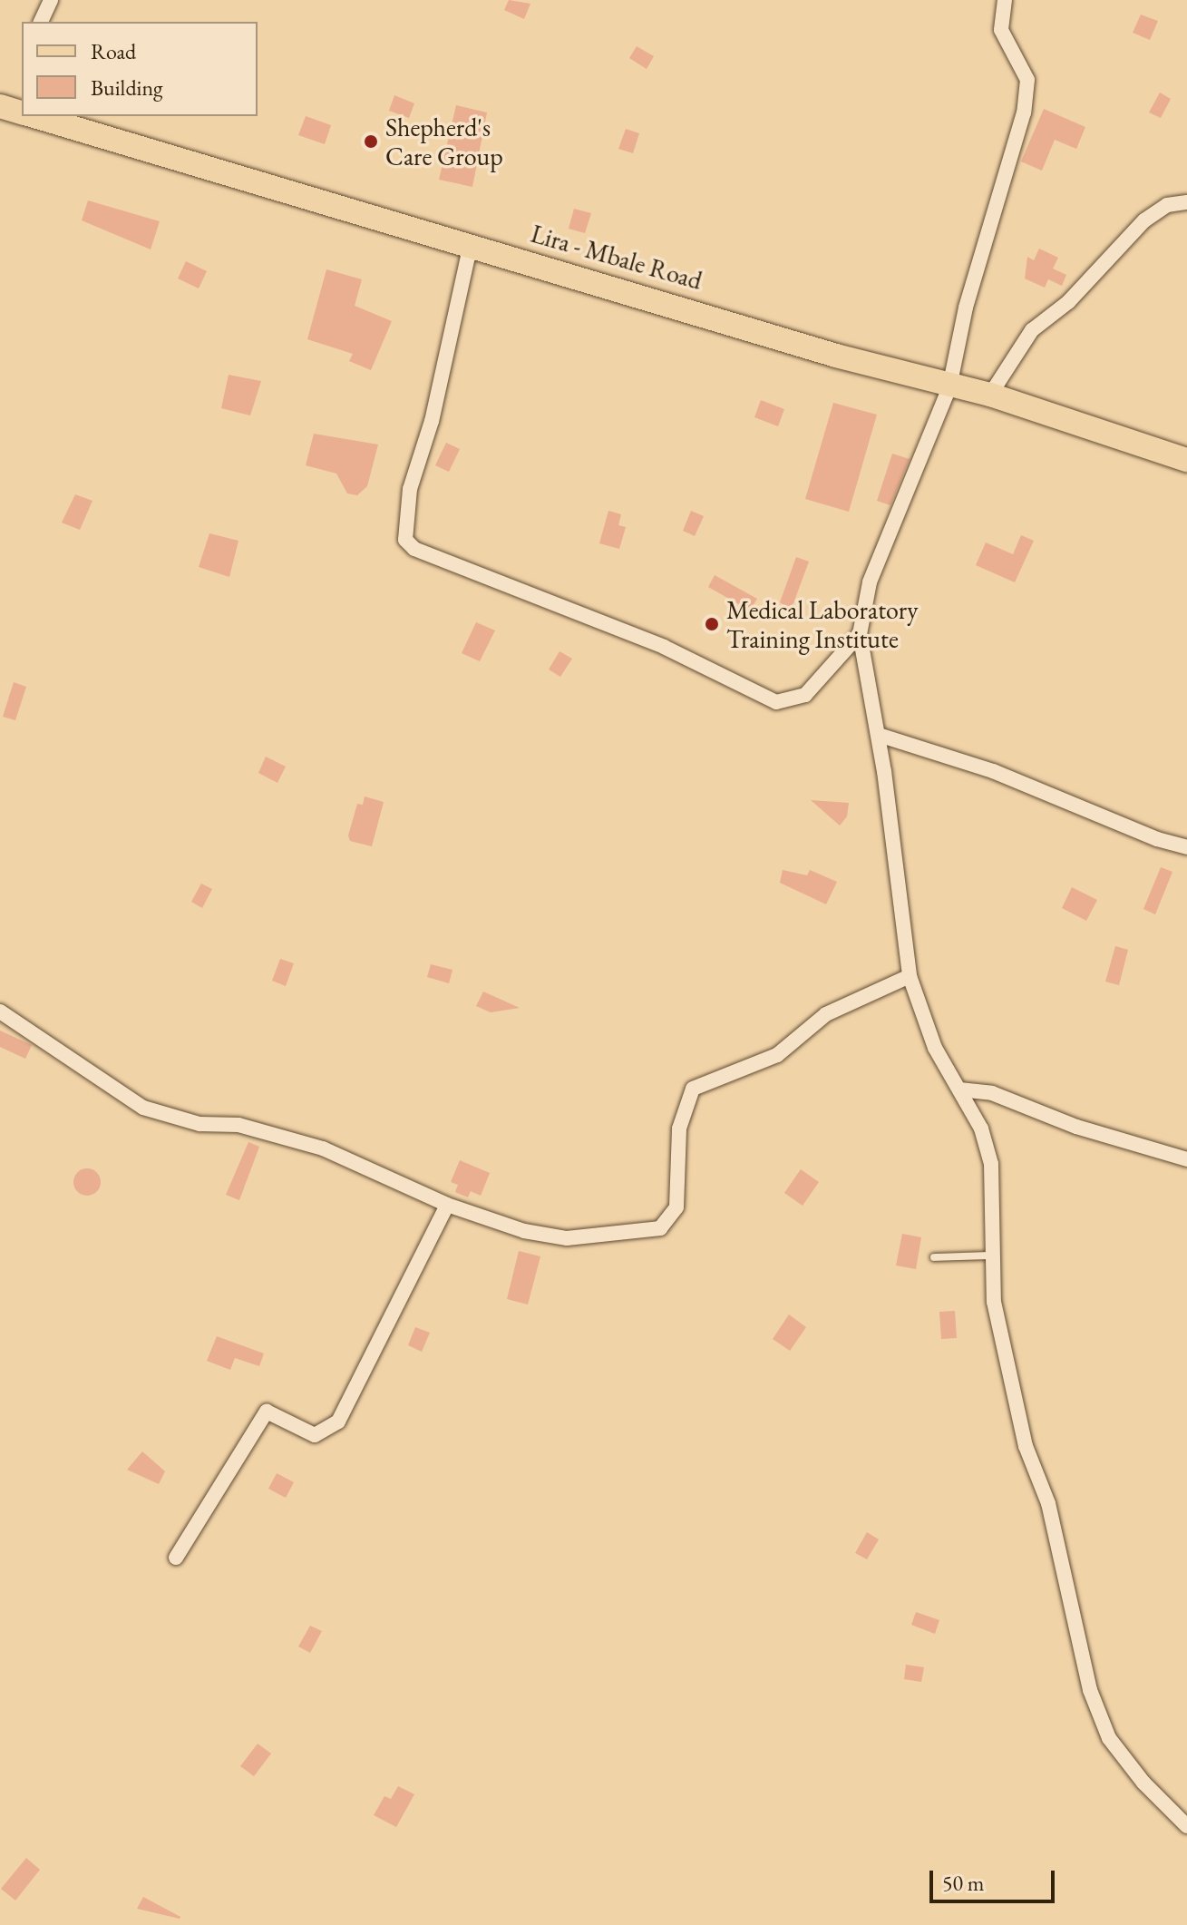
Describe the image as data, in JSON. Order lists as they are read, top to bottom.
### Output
{
  "streets": {
    "main road": ["Lira - Mbale Road"]
  },
  "places": ["Shepherd's Care Group", "Medical Laboratory Training Institute"],
  "legend": ["Road", "Building"],
  "scale_bar": "50 m"
}
